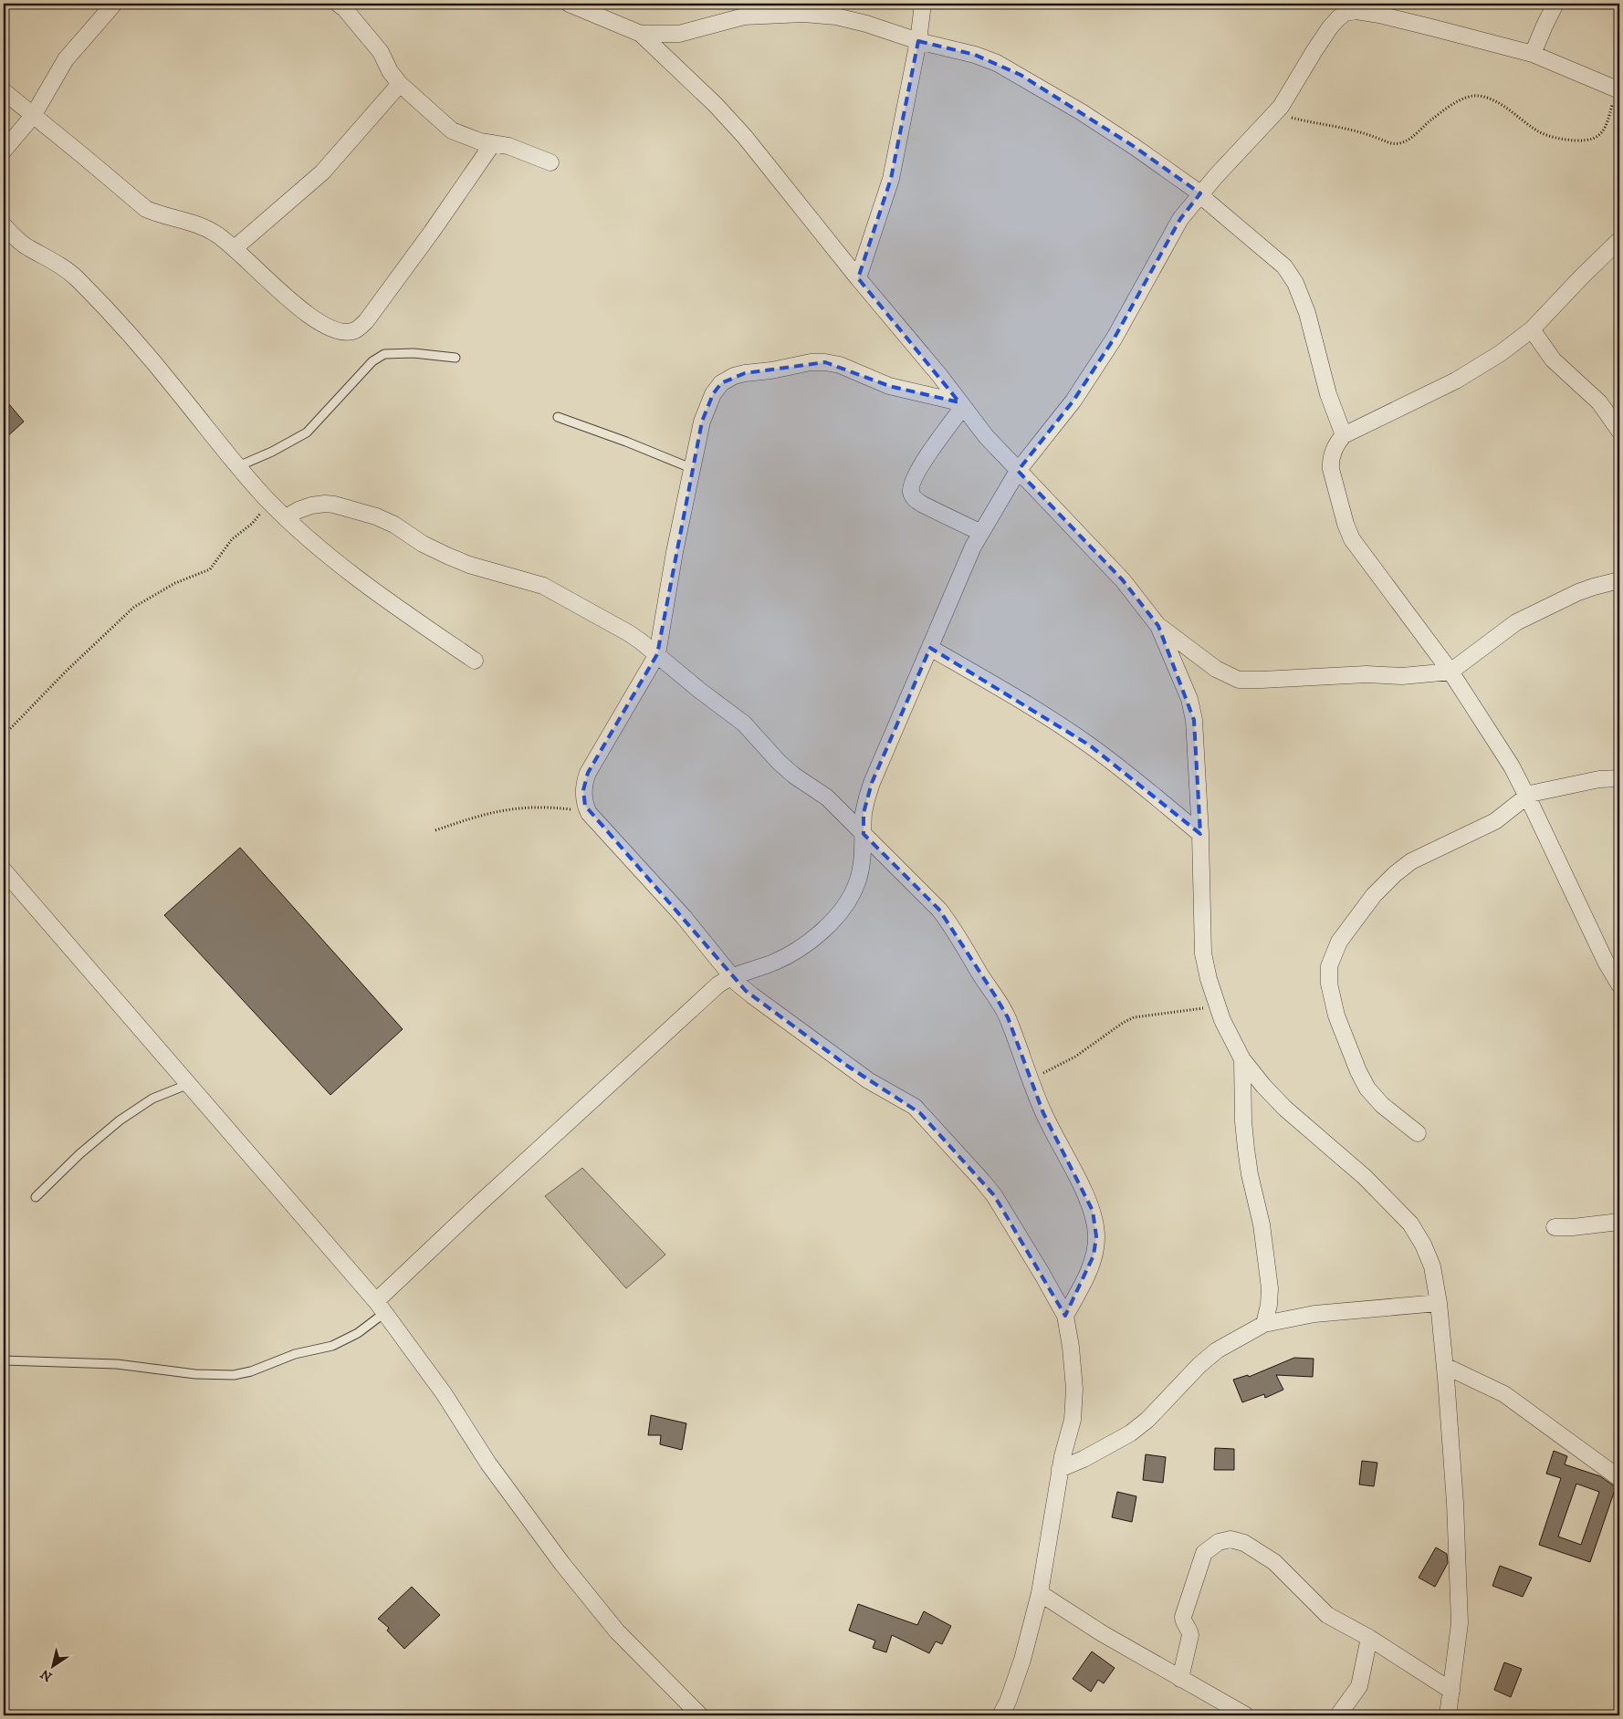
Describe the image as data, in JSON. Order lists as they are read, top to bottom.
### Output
{
  "north": "bottom left"
}
